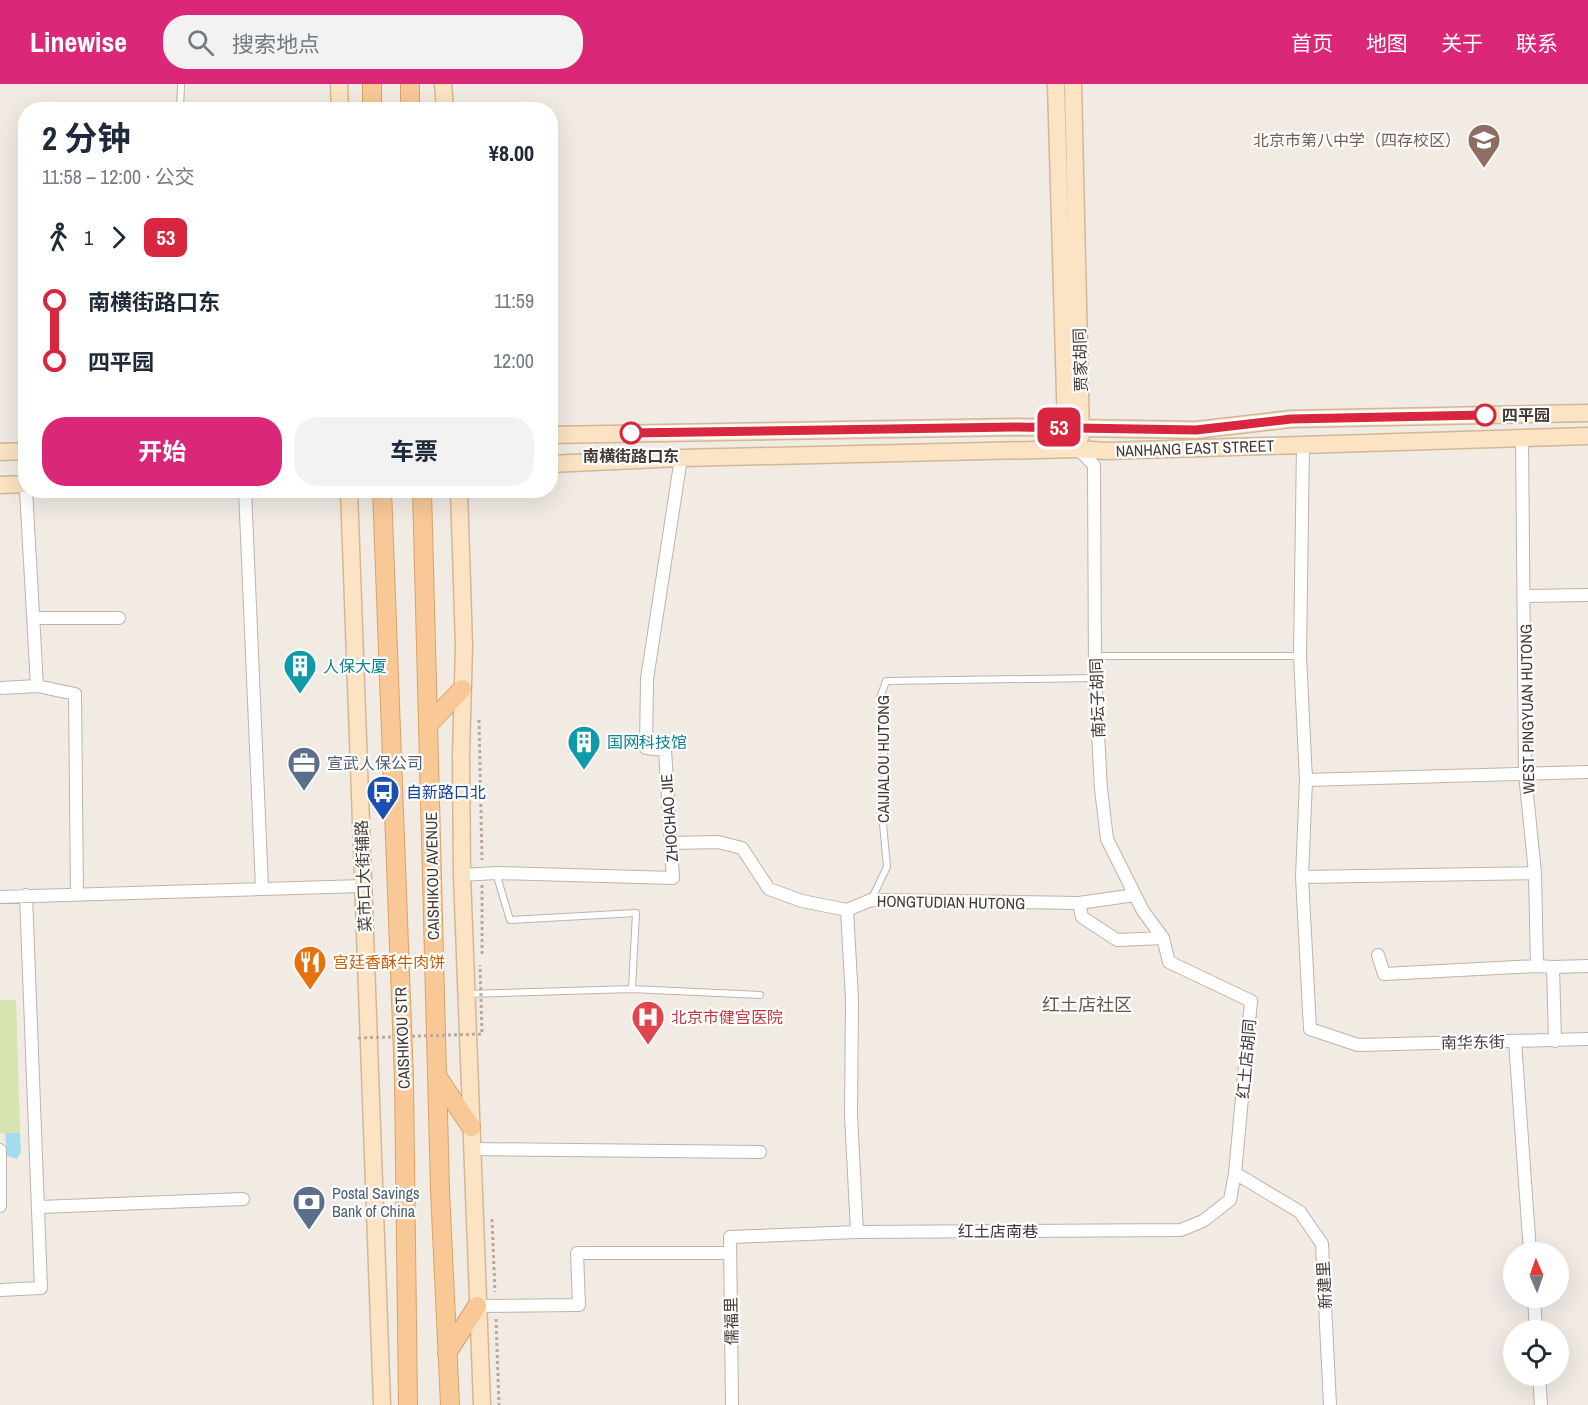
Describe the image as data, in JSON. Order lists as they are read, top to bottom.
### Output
{
  "streets": {
    "main road": ["CAISHIKOU AVENUE", "CAISHIKOU STR"],
    "street": [
      "贾家胡同",
      "NANHANG EAST STREET",
      "南坛子胡同",
      "WEST PINGYUAN HUTONG",
      "ZHOCHAO JIE",
      "菜市口大街辅路",
      "HONGTUDIAN HUTONG",
      "南华东街",
      "红土店胡同",
      "红土店南巷",
      "新建里",
      "儒福里"
    ],
    "lane": ["CAIJIALOU HUTONG"]
  },
  "crossings": [
    ["贾家胡同", "NANHANG EAST STREET"],
    ["贾家胡同", "南坛子胡同"],
    ["NANHANG EAST STREET", "南坛子胡同"],
    ["NANHANG EAST STREET", "WEST PINGYUAN HUTONG"],
    ["NANHANG EAST STREET", "ZHOCHAO JIE"],
    ["南坛子胡同", "CAIJIALOU HUTONG"],
    ["南坛子胡同", "红土店胡同"],
    ["CAIJIALOU HUTONG", "HONGTUDIAN HUTONG"],
    ["红土店胡同", "红土店南巷"],
    ["红土店胡同", "新建里"],
    ["红土店南巷", "新建里"],
    ["红土店南巷", "儒福里"]
  ],
  "districts": ["红土店社区"],
  "places": {
    "school or university": ["北京市第八中学（四存校区）"],
    "other": ["四平园", "南横街路口东"],
    "building": ["人保大厦", "国网科技馆"],
    "office": ["宣武人保公司"],
    "bus stop": ["自新路口北"],
    "restaurant": ["宫廷香酥牛肉饼"],
    "hospital": ["北京市健宫医院"],
    "bank": ["Postal Savings Bank of China"]
  },
  "lines": ["bus line 53"],
  "north": "top",
  "page": {
    "header": "Linewise",
    "search": "搜索地点",
    "nav": [
      "首页",
      "地图",
      "关于",
      "联系"
    ],
    "on_map": "53",
    "heading": ["2 分钟", "11:58 – 12:00 · 公交", "¥8.00"],
    "legs": ["1", "53"],
    "list": [
      {
        "name": "南横街路口东",
        "value": "11:59"
      },
      {
        "name": "四平园",
        "value": "12:00"
      }
    ],
    "buttons": ["开始", "车票"]
  }
}
